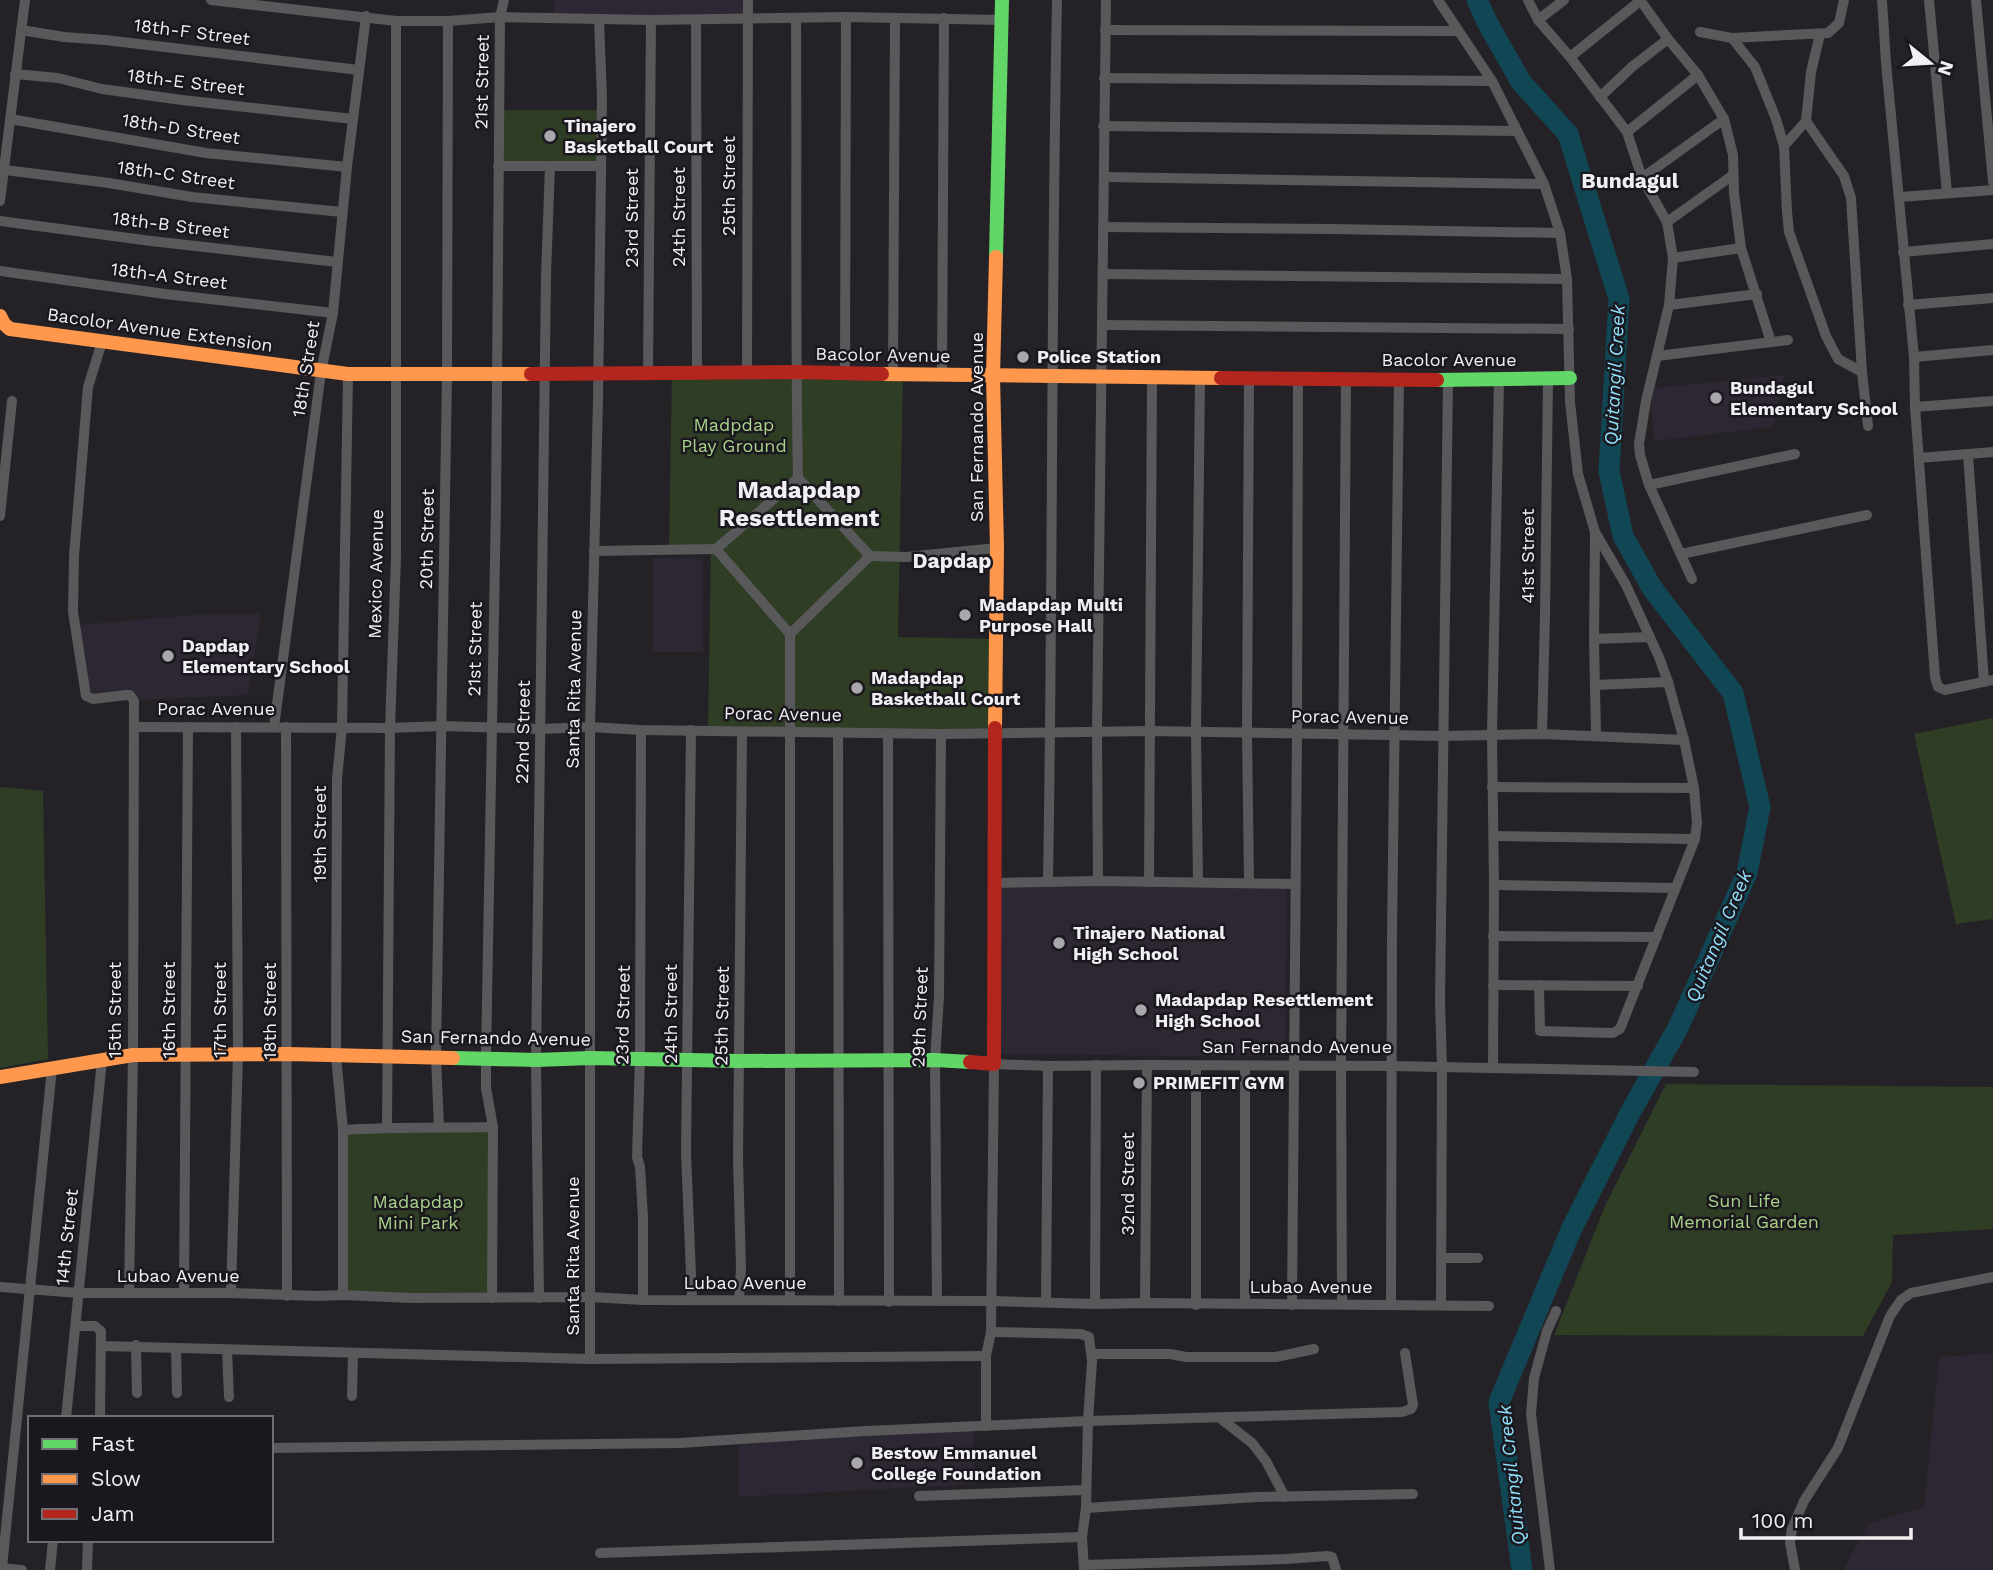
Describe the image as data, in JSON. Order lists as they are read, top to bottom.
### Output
{
  "streets": {
    "main road": ["Bacolor Avenue Extension", "Bacolor Avenue", "San Fernando Avenue"],
    "street": [
      "18th-F Street",
      "18th-E Street",
      "21st Street",
      "18th-D Street",
      "18th-C Street",
      "25th Street",
      "24th Street",
      "23rd Street",
      "18th-B Street",
      "18th-A Street",
      "18th Street",
      "20th Street",
      "41st Street",
      "Mexico Avenue",
      "Santa Rita Avenue",
      "Porac Avenue",
      "22nd Street",
      "19th Street",
      "15th Street",
      "16th Street",
      "17th Street",
      "29th Street",
      "32nd Street",
      "14th Street",
      "Lubao Avenue"
    ]
  },
  "crossings": [
    ["18th-F Street", "18th Street"],
    ["18th-E Street", "18th Street"],
    ["21st Street", "Bacolor Avenue"],
    ["21st Street", "San Fernando Avenue"],
    ["21st Street", "Porac Avenue"],
    ["21st Street", "Lubao Avenue"],
    ["18th-D Street", "18th Street"],
    ["18th-C Street", "18th Street"],
    ["25th Street", "Bacolor Avenue"],
    ["25th Street", "San Fernando Avenue"],
    ["25th Street", "Porac Avenue"],
    ["25th Street", "Lubao Avenue"],
    ["24th Street", "Bacolor Avenue"],
    ["24th Street", "San Fernando Avenue"],
    ["24th Street", "Porac Avenue"],
    ["24th Street", "Lubao Avenue"],
    ["23rd Street", "Bacolor Avenue"],
    ["23rd Street", "San Fernando Avenue"],
    ["23rd Street", "Porac Avenue"],
    ["23rd Street", "Lubao Avenue"],
    ["18th-B Street", "18th Street"],
    ["18th-A Street", "18th Street"],
    ["Bacolor Avenue Extension", "Bacolor Avenue"],
    ["Bacolor Avenue Extension", "18th Street"],
    ["Bacolor Avenue Extension", "15th Street"],
    ["Bacolor Avenue", "18th Street"],
    ["Bacolor Avenue", "San Fernando Avenue"],
    ["Bacolor Avenue", "20th Street"],
    ["Bacolor Avenue", "41st Street"],
    ["Bacolor Avenue", "Mexico Avenue"],
    ["Bacolor Avenue", "Santa Rita Avenue"],
    ["Bacolor Avenue", "22nd Street"],
    ["Bacolor Avenue", "19th Street"],
    ["18th Street", "San Fernando Avenue"],
    ["18th Street", "Porac Avenue"],
    ["18th Street", "Lubao Avenue"],
    ["San Fernando Avenue", "20th Street"],
    ["San Fernando Avenue", "Mexico Avenue"],
    ["San Fernando Avenue", "Santa Rita Avenue"],
    ["San Fernando Avenue", "Porac Avenue"],
    ["San Fernando Avenue", "22nd Street"],
    ["San Fernando Avenue", "19th Street"],
    ["San Fernando Avenue", "15th Street"],
    ["San Fernando Avenue", "16th Street"],
    ["San Fernando Avenue", "17th Street"],
    ["San Fernando Avenue", "29th Street"],
    ["San Fernando Avenue", "32nd Street"],
    ["San Fernando Avenue", "14th Street"],
    ["San Fernando Avenue", "Lubao Avenue"],
    ["20th Street", "Porac Avenue"],
    ["41st Street", "Porac Avenue"],
    ["Mexico Avenue", "Porac Avenue"],
    ["Santa Rita Avenue", "Porac Avenue"],
    ["Santa Rita Avenue", "Lubao Avenue"],
    ["Porac Avenue", "22nd Street"],
    ["Porac Avenue", "19th Street"],
    ["Porac Avenue", "15th Street"],
    ["Porac Avenue", "16th Street"],
    ["Porac Avenue", "17th Street"],
    ["Porac Avenue", "29th Street"],
    ["22nd Street", "Lubao Avenue"],
    ["19th Street", "Lubao Avenue"],
    ["15th Street", "Lubao Avenue"],
    ["16th Street", "Lubao Avenue"],
    ["17th Street", "Lubao Avenue"],
    ["29th Street", "Lubao Avenue"],
    ["32nd Street", "Lubao Avenue"],
    ["14th Street", "Lubao Avenue"]
  ],
  "districts": ["Bundagul", "Madapdap Resettlement", "Dapdap"],
  "water": ["Quitangil Creek"],
  "parks": ["Madpdap Play Ground", "Sun Life Memorial Garden", "Madapdap Mini Park"],
  "places": [
    "Tinajero Basketball Court",
    "Police Station",
    "Bundagul Elementary School",
    "Madapdap Multi Purpose Hall",
    "Dapdap Elementary School",
    "Madapdap Basketball Court",
    "Tinajero National High School",
    "Madapdap Resettlement High School",
    "PRIMEFIT GYM",
    "Bestow Emmanuel College Foundation"
  ],
  "legend": ["Fast", "Slow", "Jam"],
  "scale_bar": "100 m",
  "north": "right"
}
